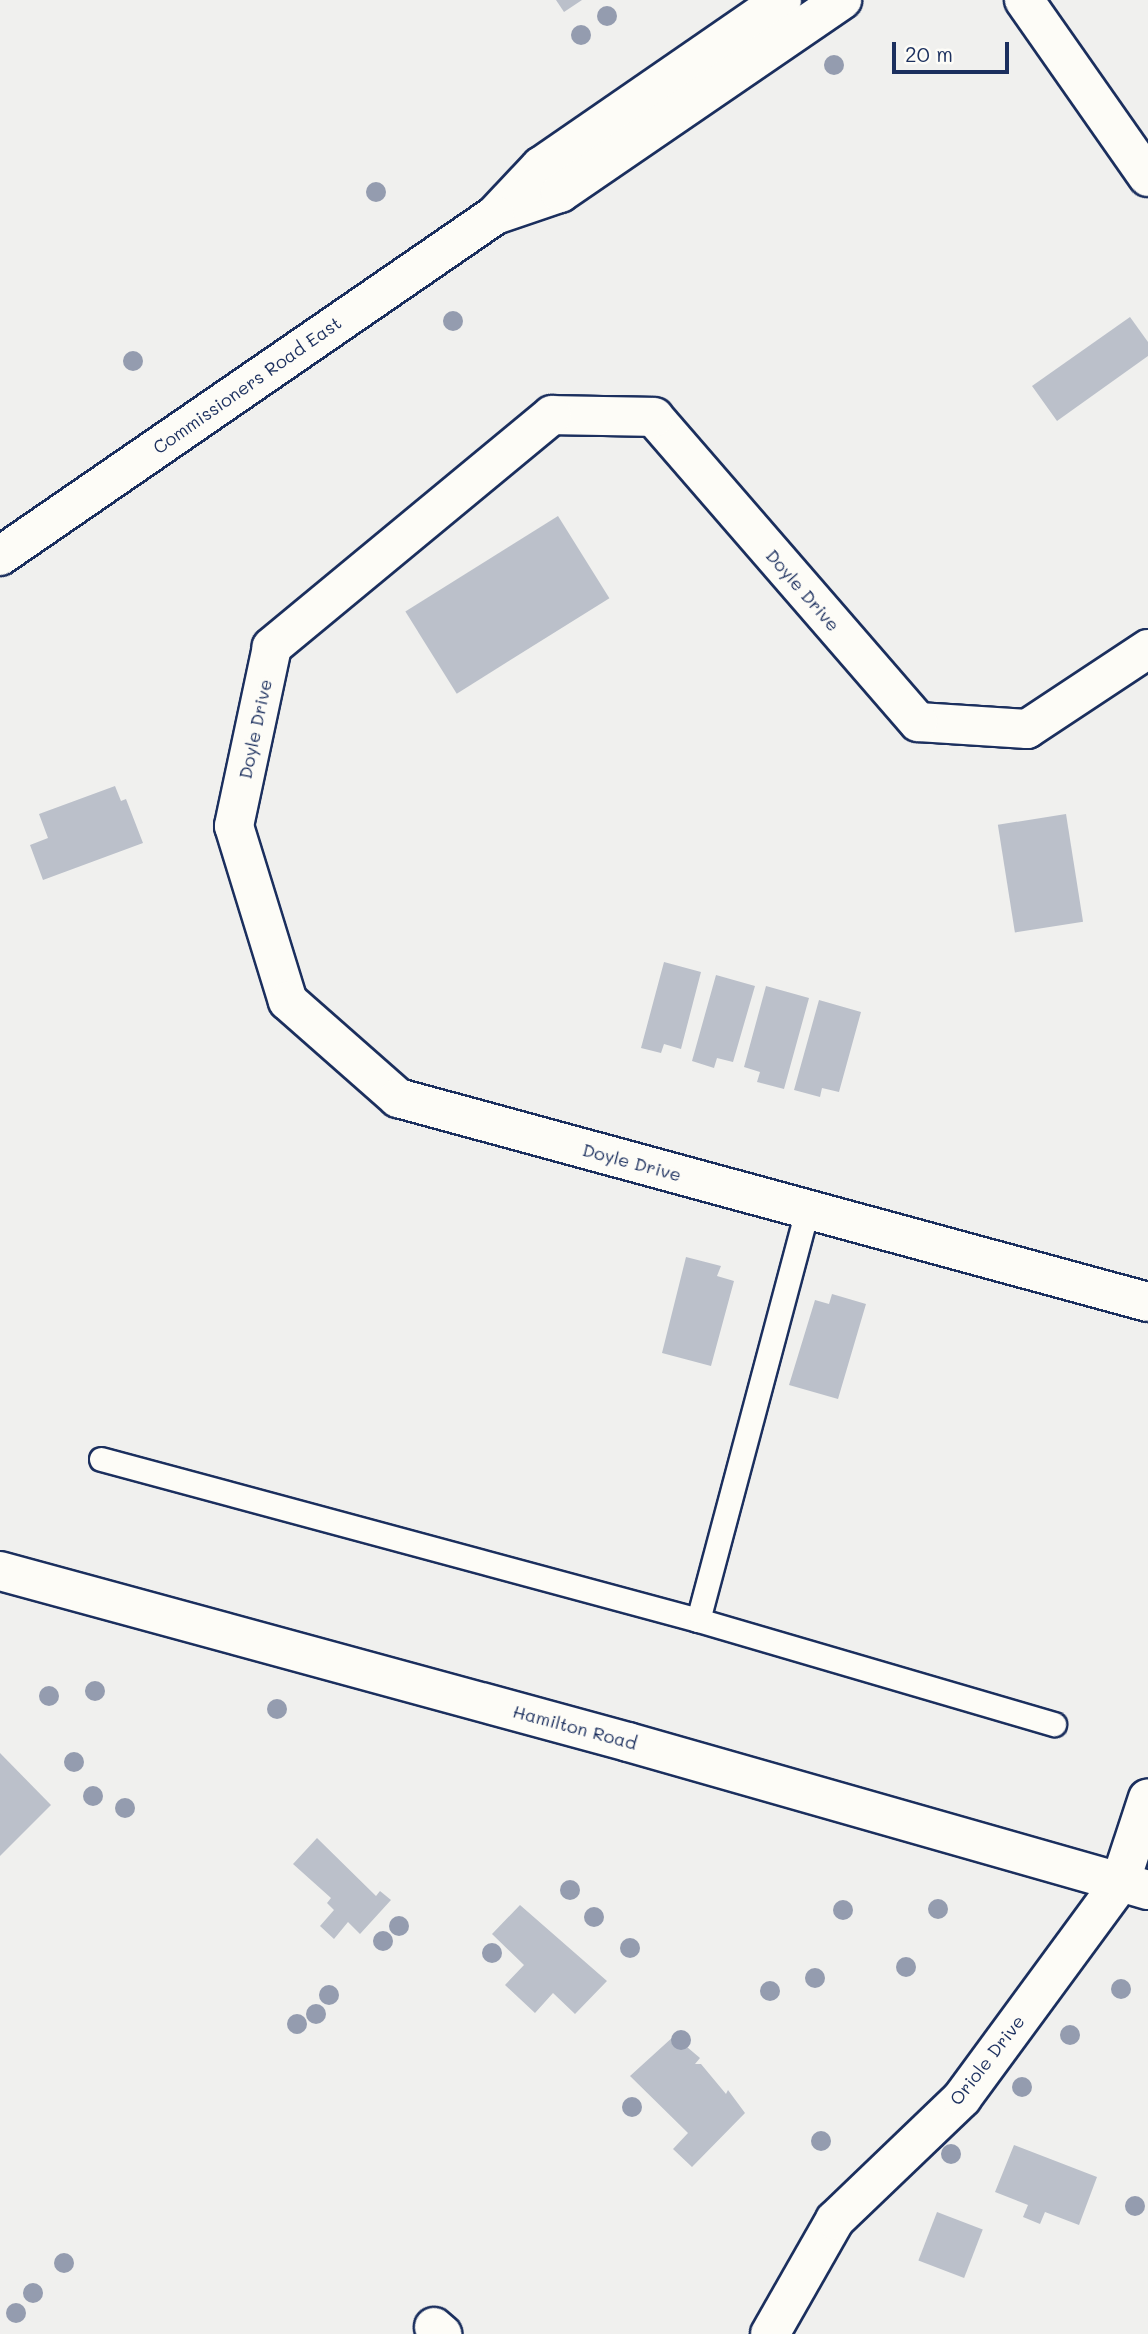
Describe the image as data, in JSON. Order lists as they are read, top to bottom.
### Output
{
  "streets": {
    "street": [
      "Commissioners Road East",
      "Doyle Drive",
      "Hamilton Road",
      "Oriole Drive"
    ]
  },
  "crossings": [
    ["Hamilton Road", "Oriole Drive"]
  ],
  "scale_bar": "20 m"
}
